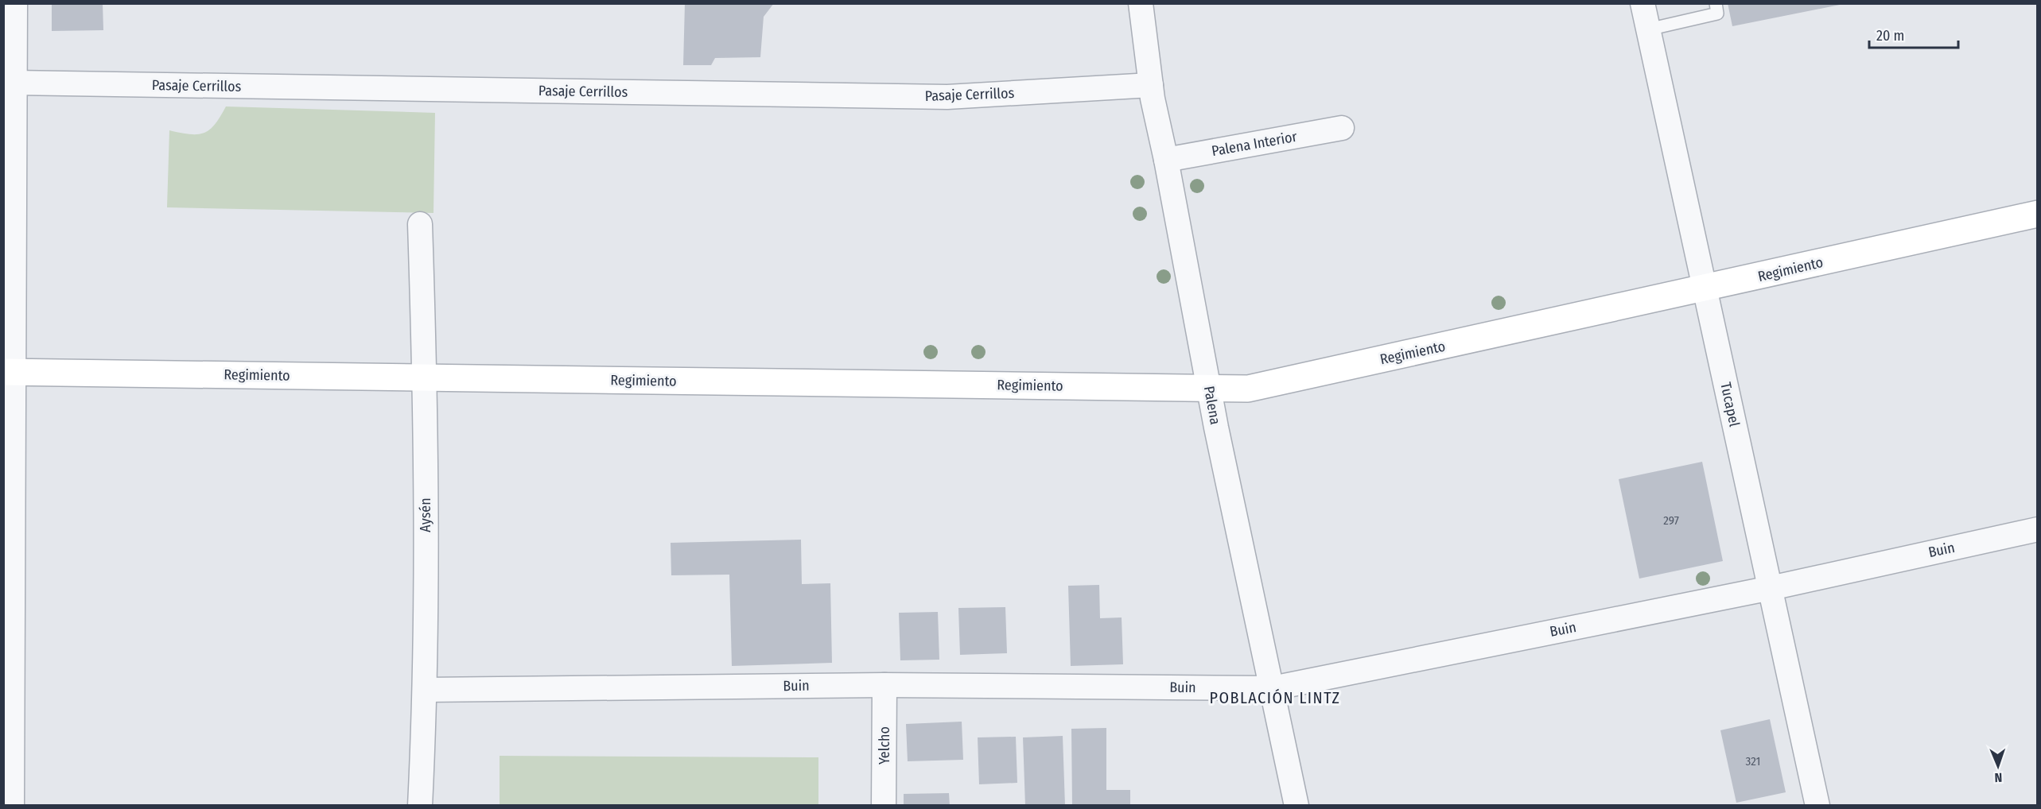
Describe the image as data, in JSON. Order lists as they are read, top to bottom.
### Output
{
  "streets": {
    "main road": ["Regimiento"],
    "street": [
      "Pasaje Cerrillos",
      "Palena Interior",
      "Tucapel",
      "Palena",
      "Aysén",
      "Buin",
      "Yelcho"
    ]
  },
  "crossings": [
    ["Pasaje Cerrillos", "Palena"],
    ["Palena Interior", "Palena"],
    ["Regimiento", "Tucapel"],
    ["Regimiento", "Palena"],
    ["Regimiento", "Aysén"],
    ["Tucapel", "Buin"],
    ["Palena", "Buin"],
    ["Aysén", "Buin"],
    ["Buin", "Yelcho"]
  ],
  "districts": ["POBLACIÓN LINTZ"],
  "house_numbers": ["297", "321"],
  "scale_bar": "20 m",
  "north": "bottom"
}
